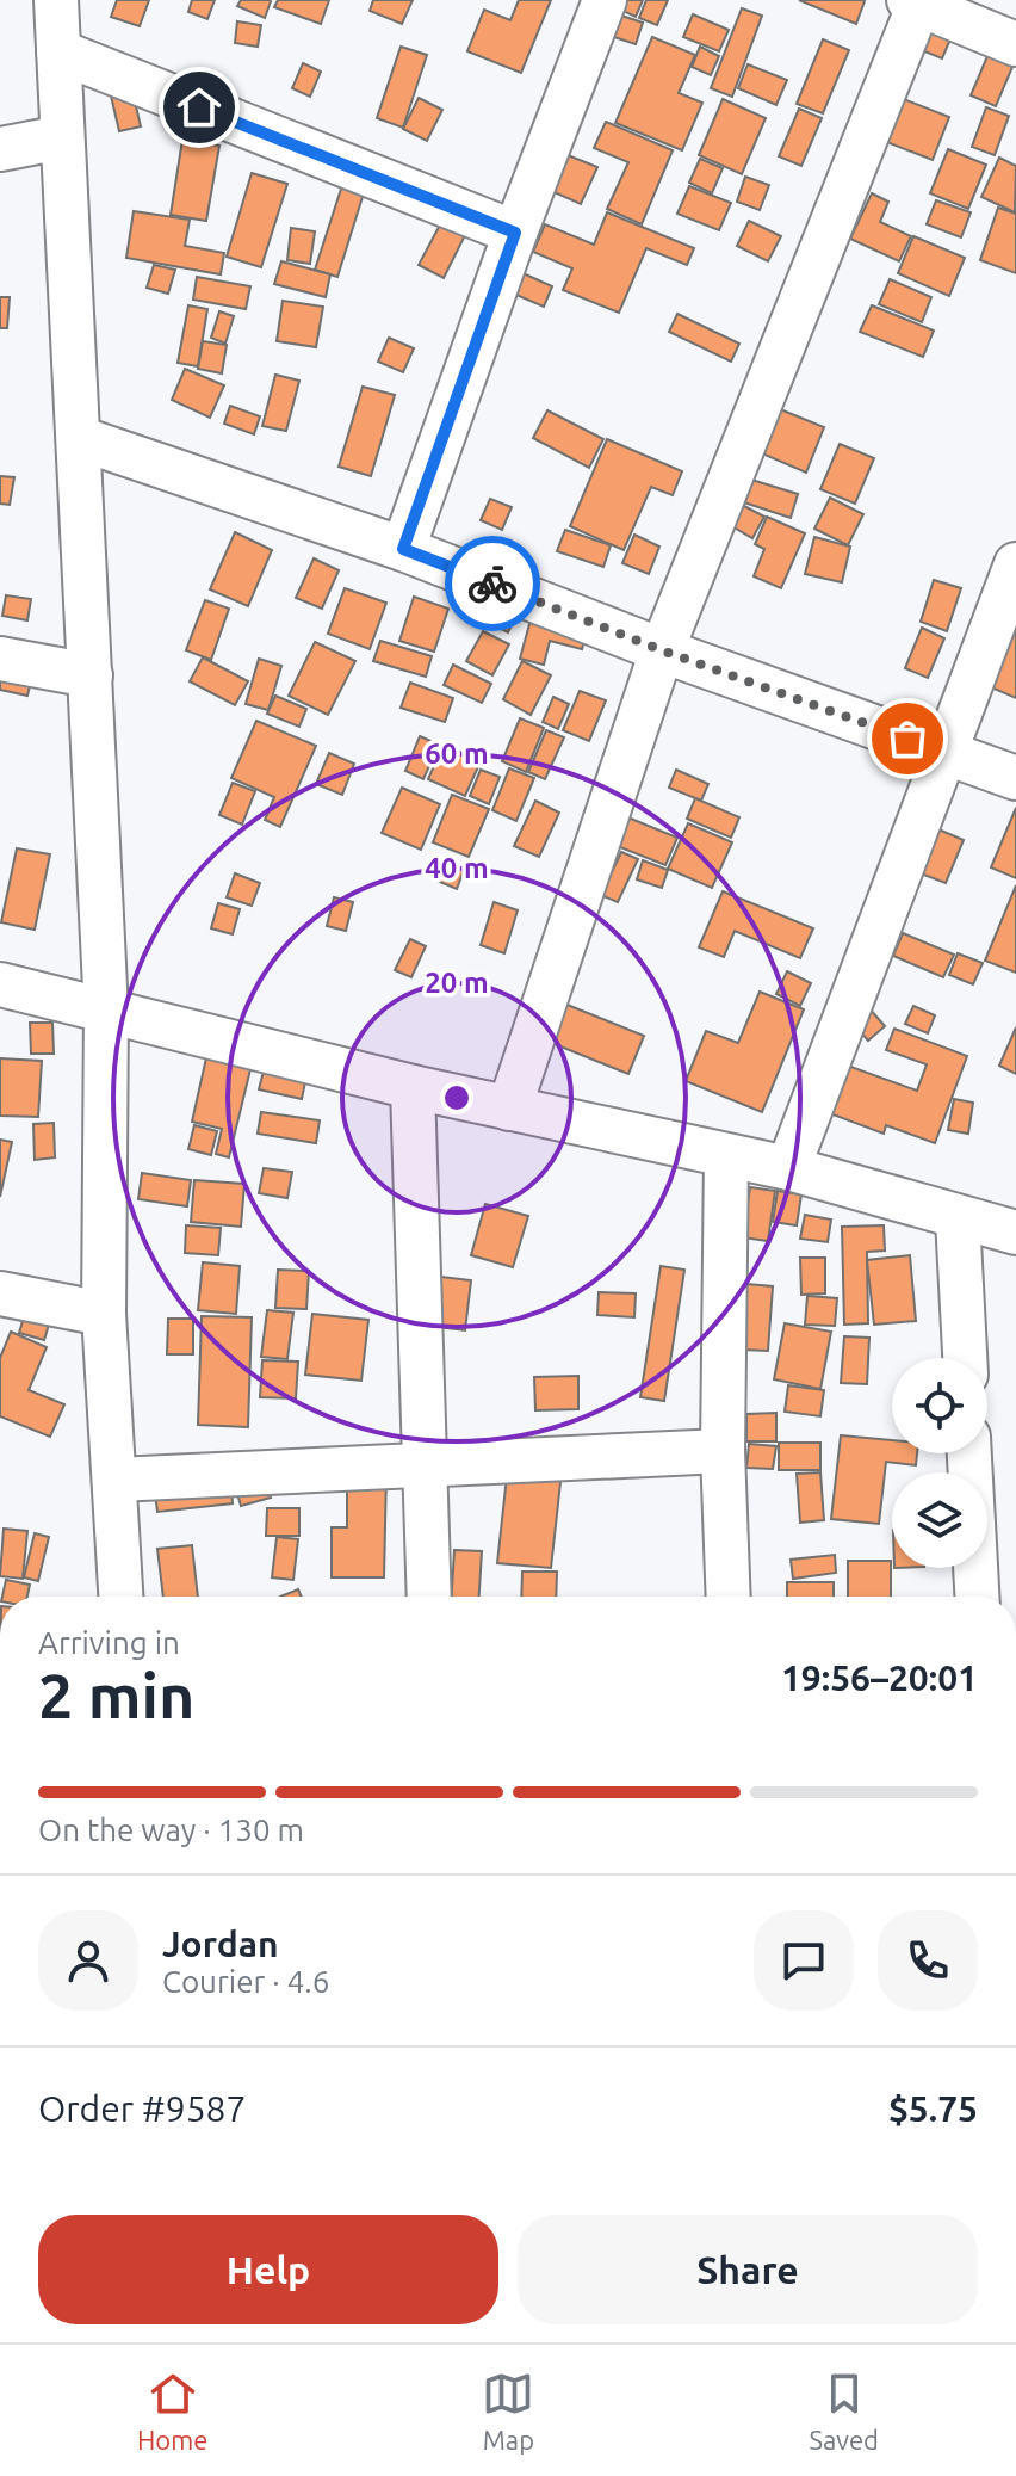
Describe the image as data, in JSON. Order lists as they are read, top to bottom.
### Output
{
  "page": {
    "heading": ["2 min", "Arriving in", "19:56–20:01"],
    "panel": [
      "Jordan",
      "Courier · 4.6",
      "Order #9587",
      "$5.75"
    ],
    "bar": "On the way · 130 m",
    "buttons": ["Help", "Share"],
    "tabs": ["Home", "Map", "Saved"]
  },
  "rings": ["60 m", "40 m", "20 m"]
}
